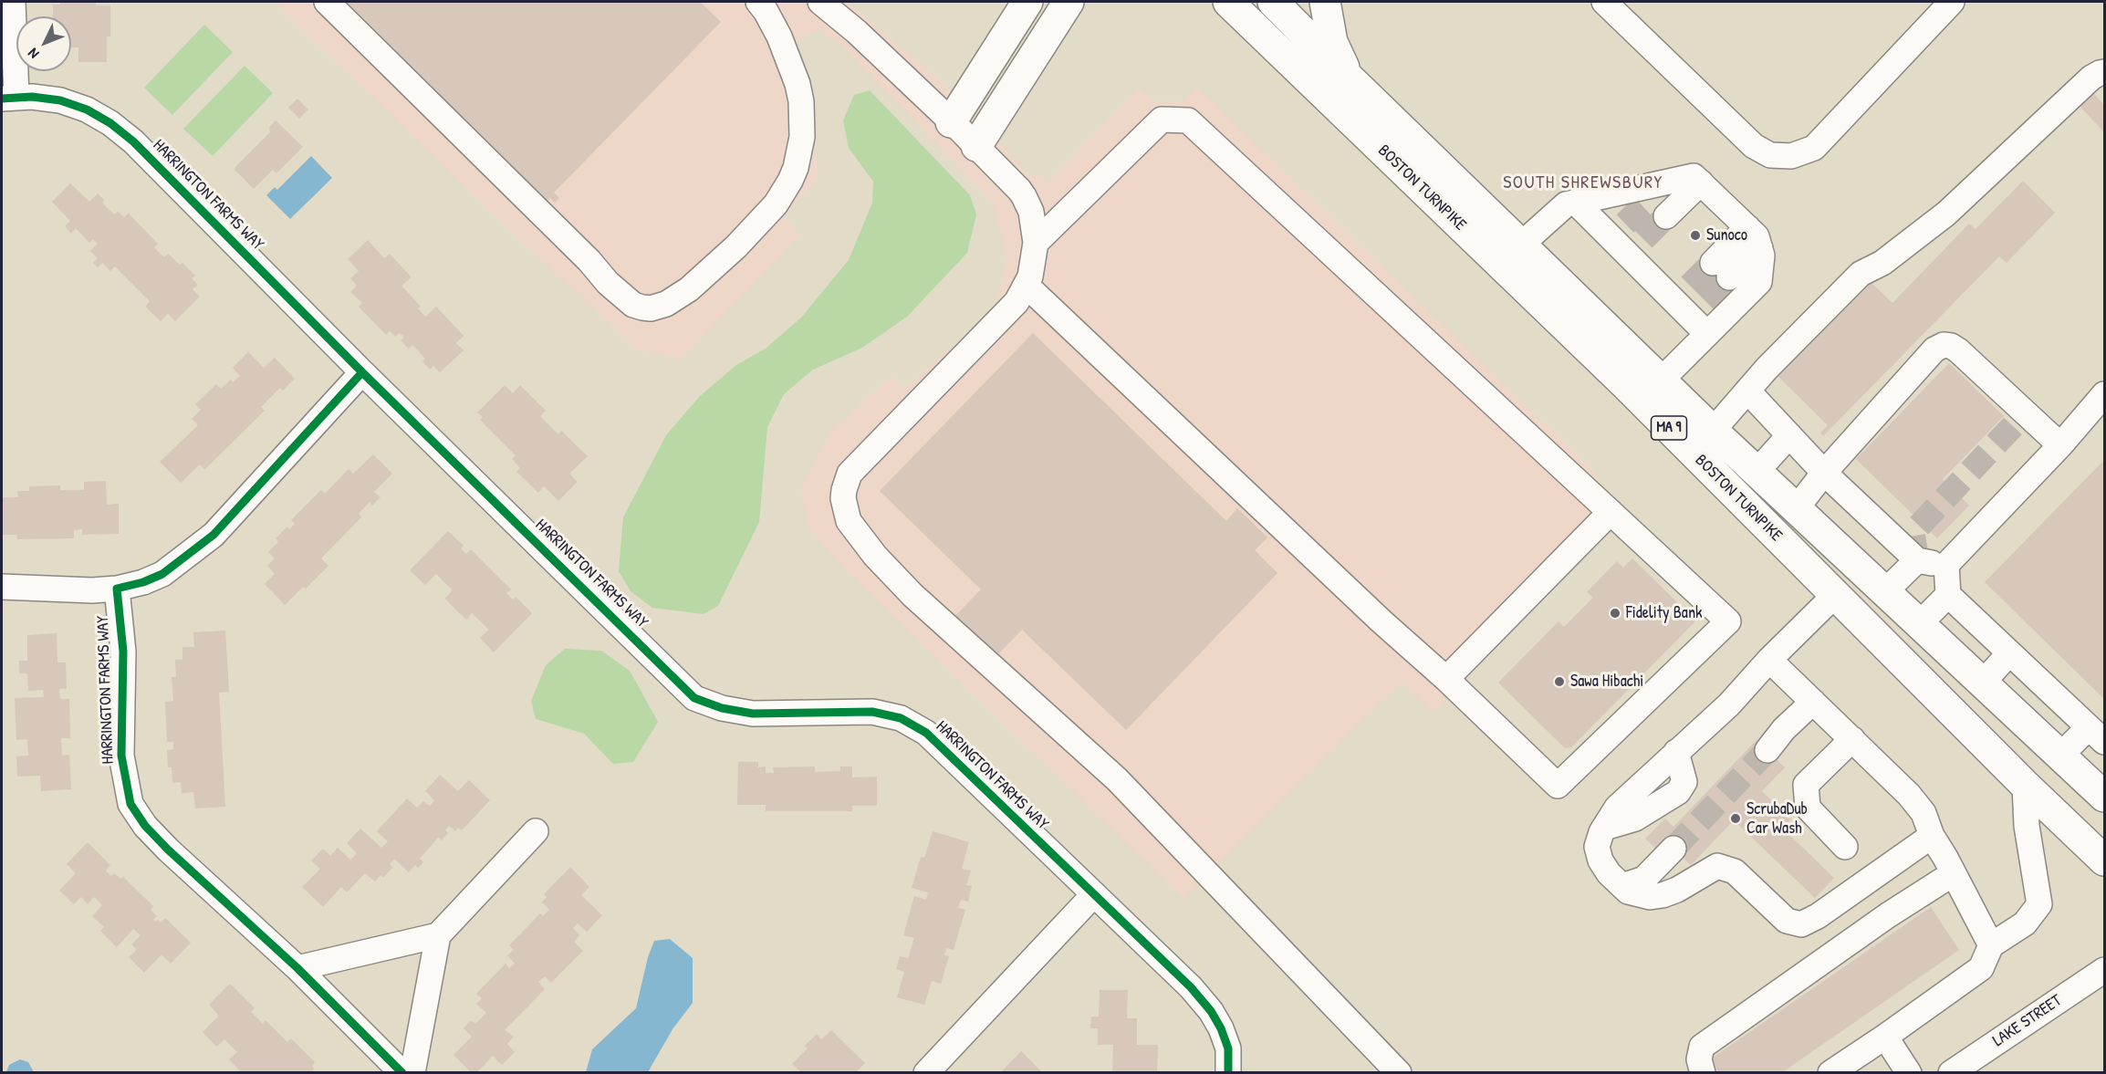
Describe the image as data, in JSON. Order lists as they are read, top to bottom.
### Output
{
  "streets": {
    "highway": ["BOSTON TURNPIKE", "MA 9"],
    "street": ["HARRINGTON FARMS WAY", "LAKE STREET"]
  },
  "districts": ["SOUTH SHREWSBURY"],
  "places": [
    "Sunoco",
    "Fidelity Bank",
    "Sawa Hibachi",
    "ScrubaDub Car Wash"
  ],
  "north": "bottom left"
}
